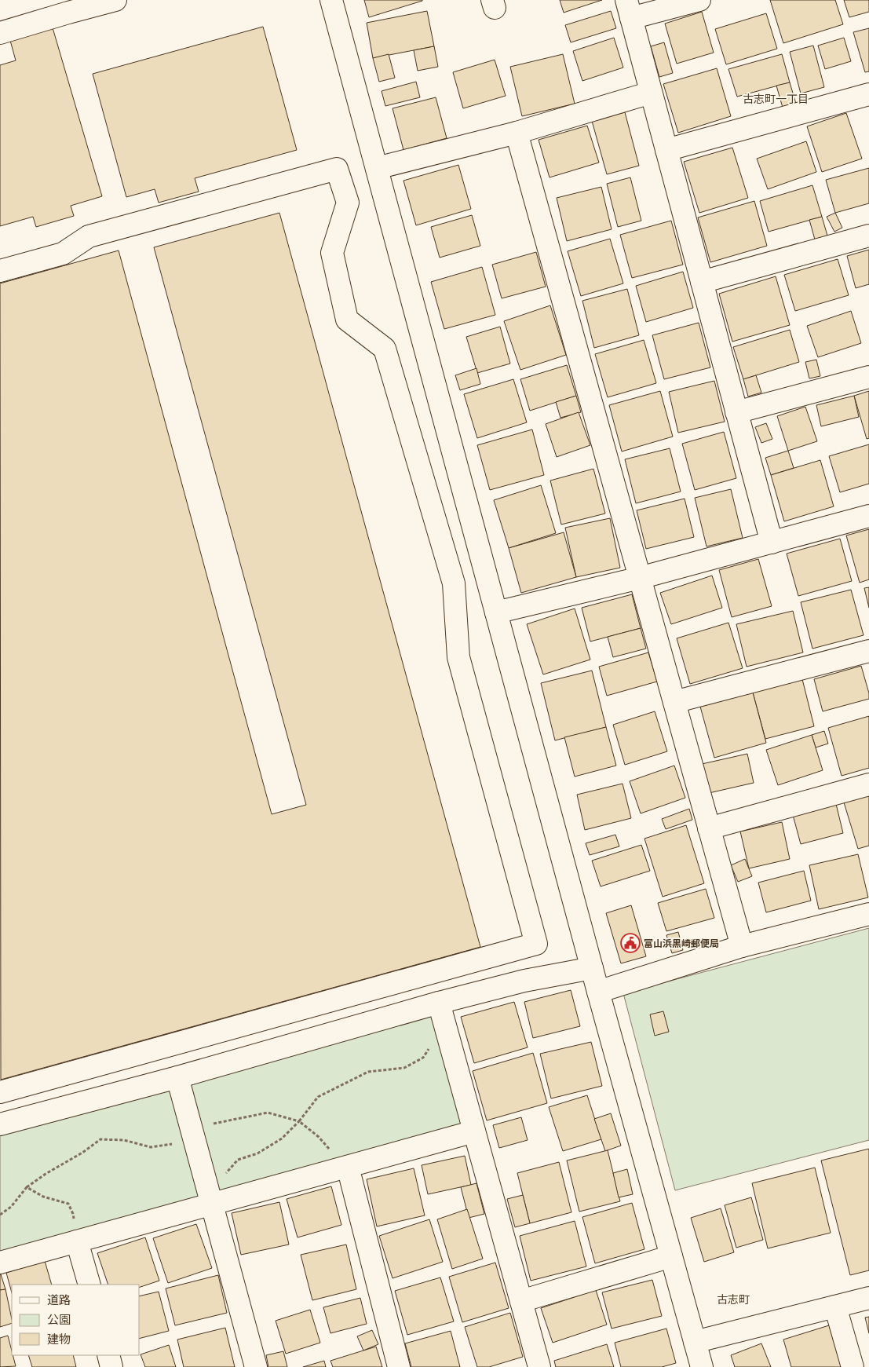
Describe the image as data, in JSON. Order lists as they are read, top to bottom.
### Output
{
  "districts": ["古志町一丁目", "古志町"],
  "places": {
    "public building": ["富山浜黒崎郵便局"]
  },
  "legend": ["道路", "公園", "建物"]
}
